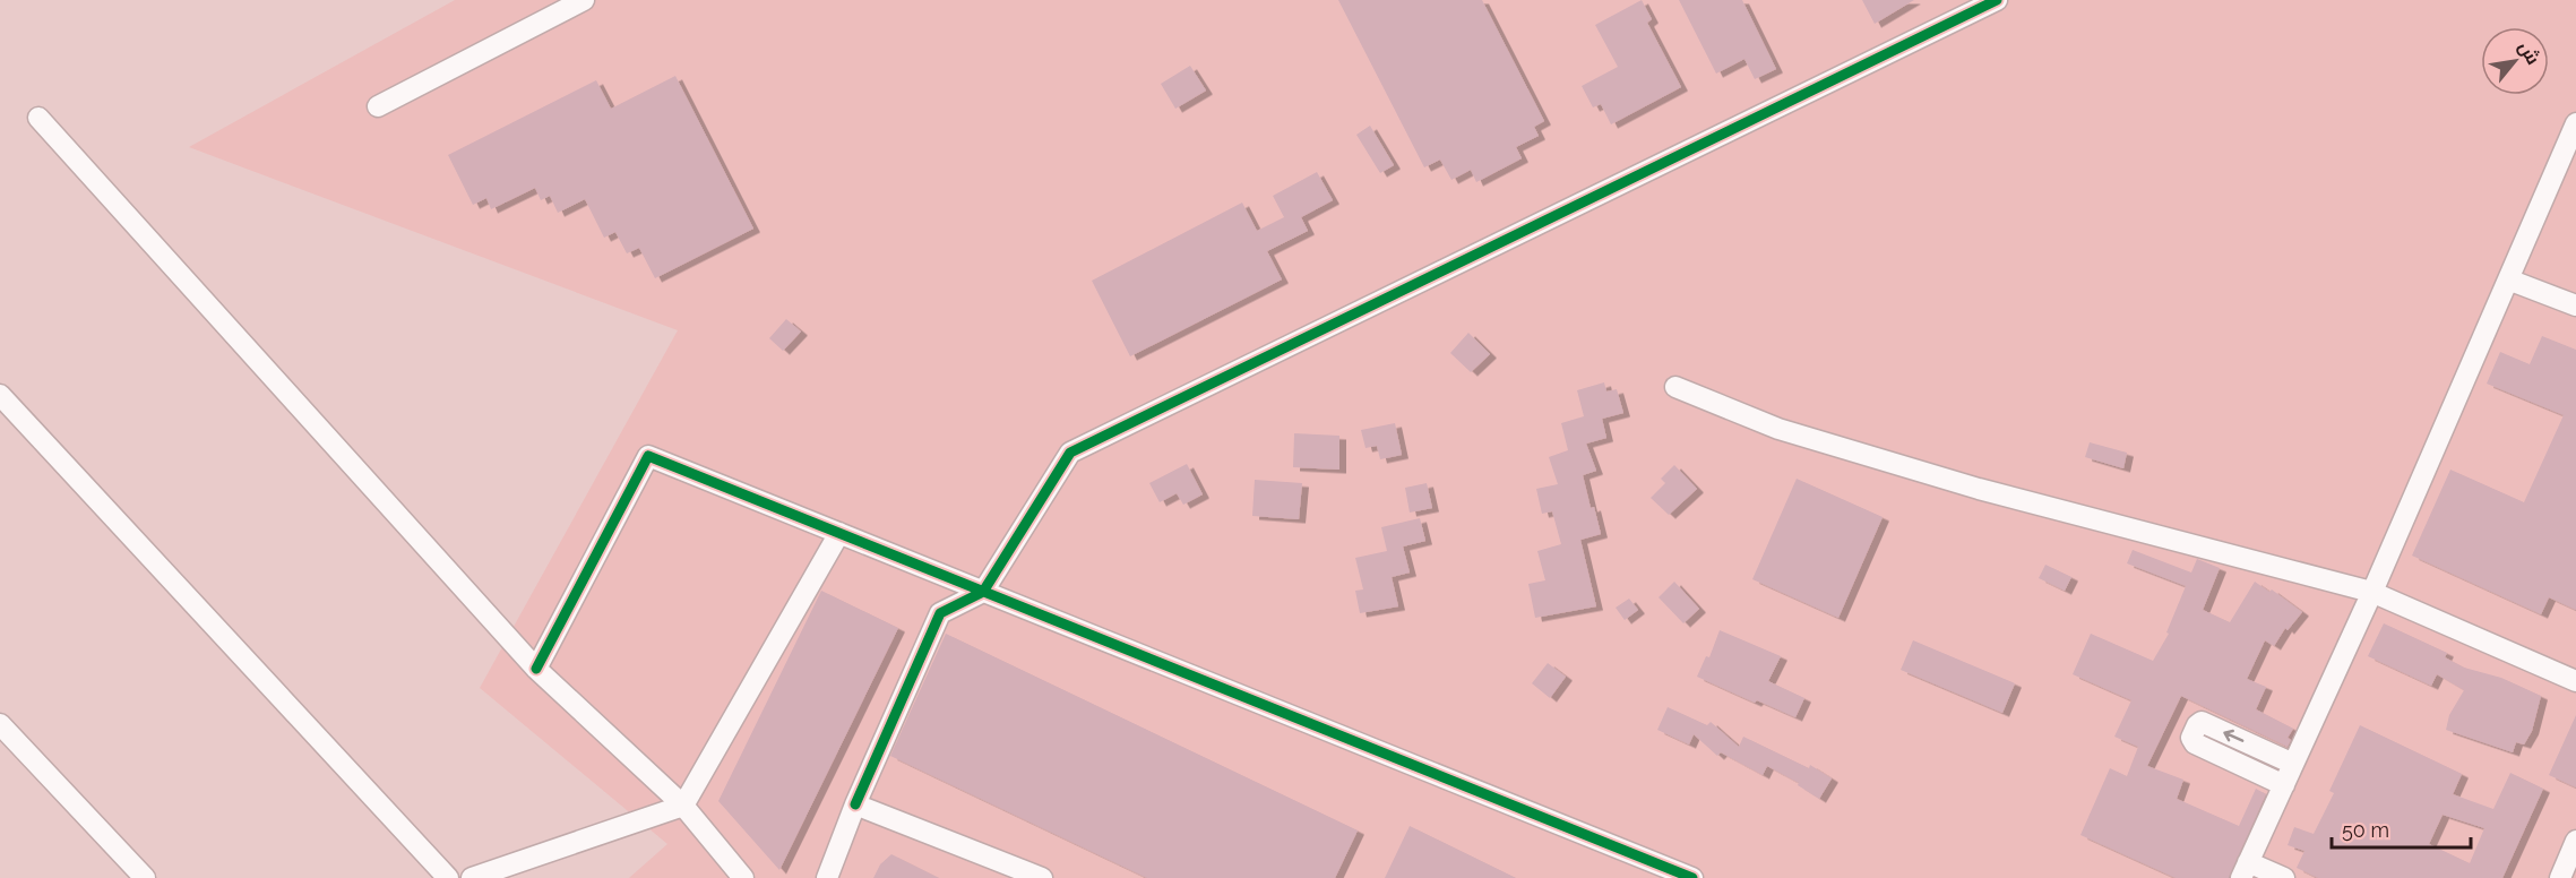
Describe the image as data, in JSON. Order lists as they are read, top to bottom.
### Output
{
  "scale_bar": "50 m",
  "north": "top right"
}
